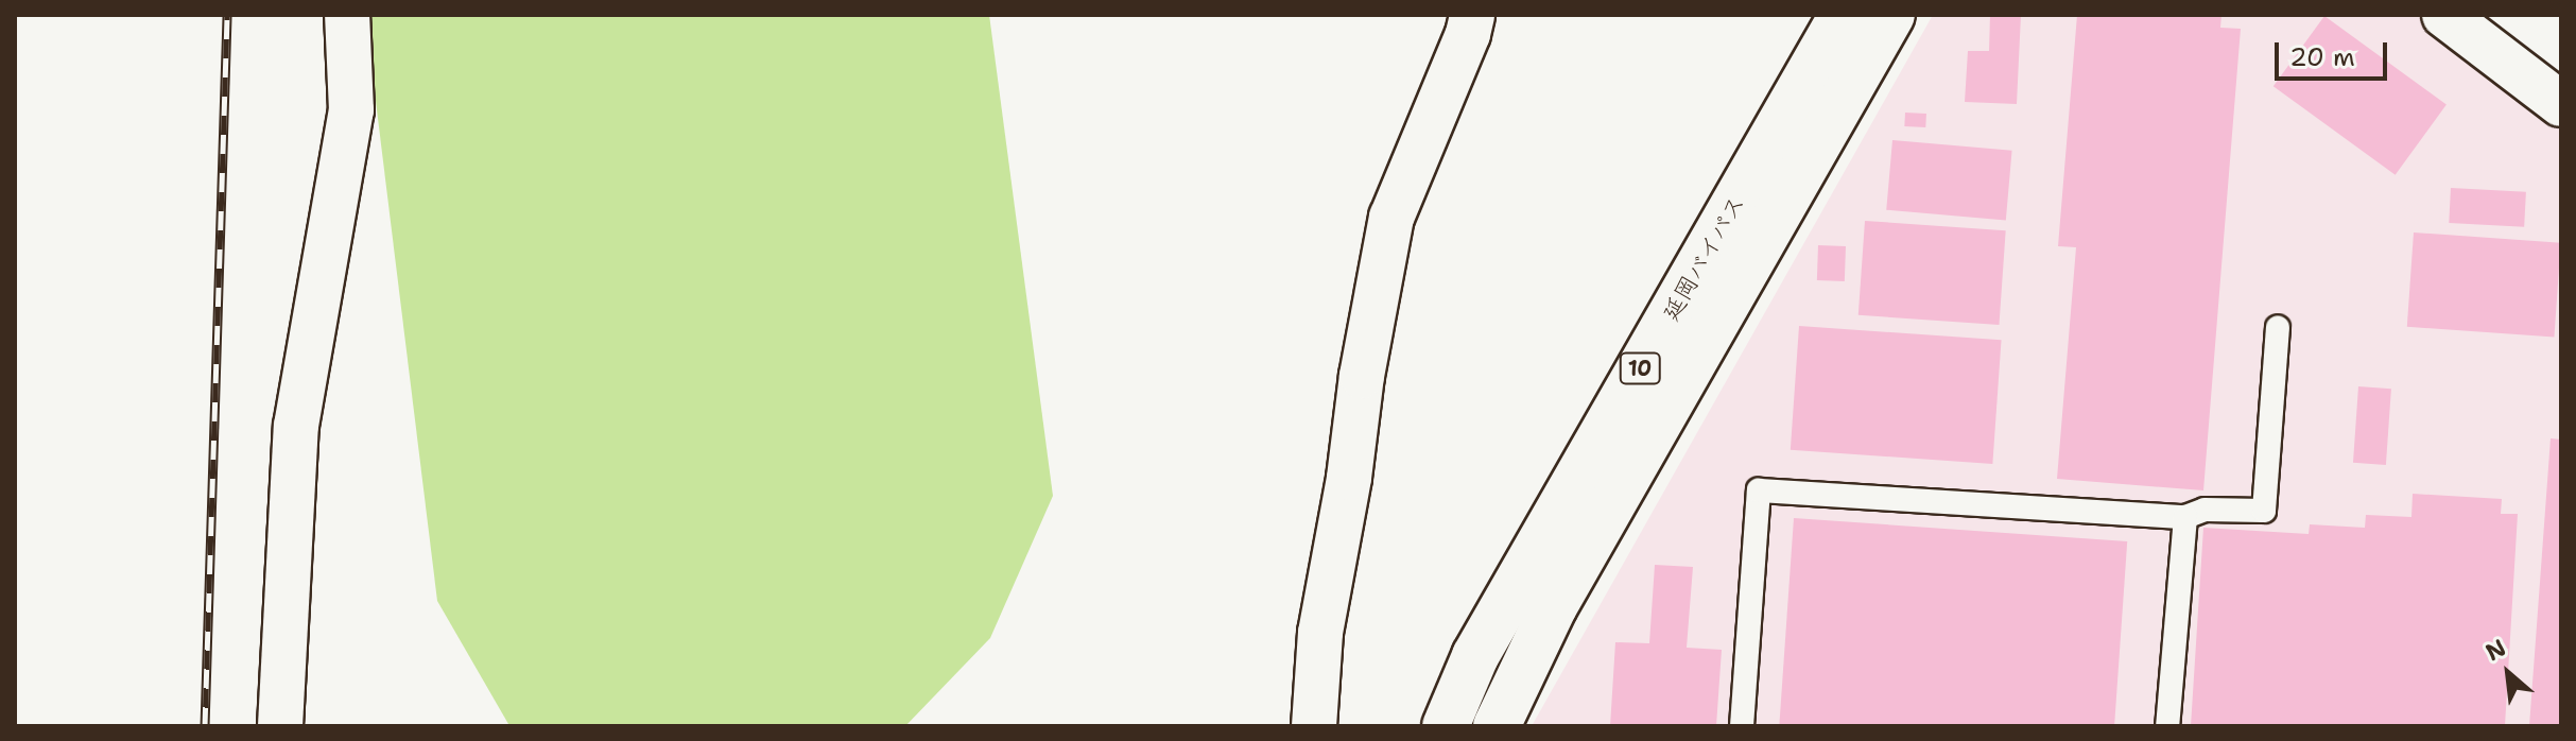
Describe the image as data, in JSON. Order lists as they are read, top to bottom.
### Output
{
  "streets": {
    "highway": ["延岡バイパス", "10"]
  },
  "scale_bar": "20 m",
  "north": "top left"
}
